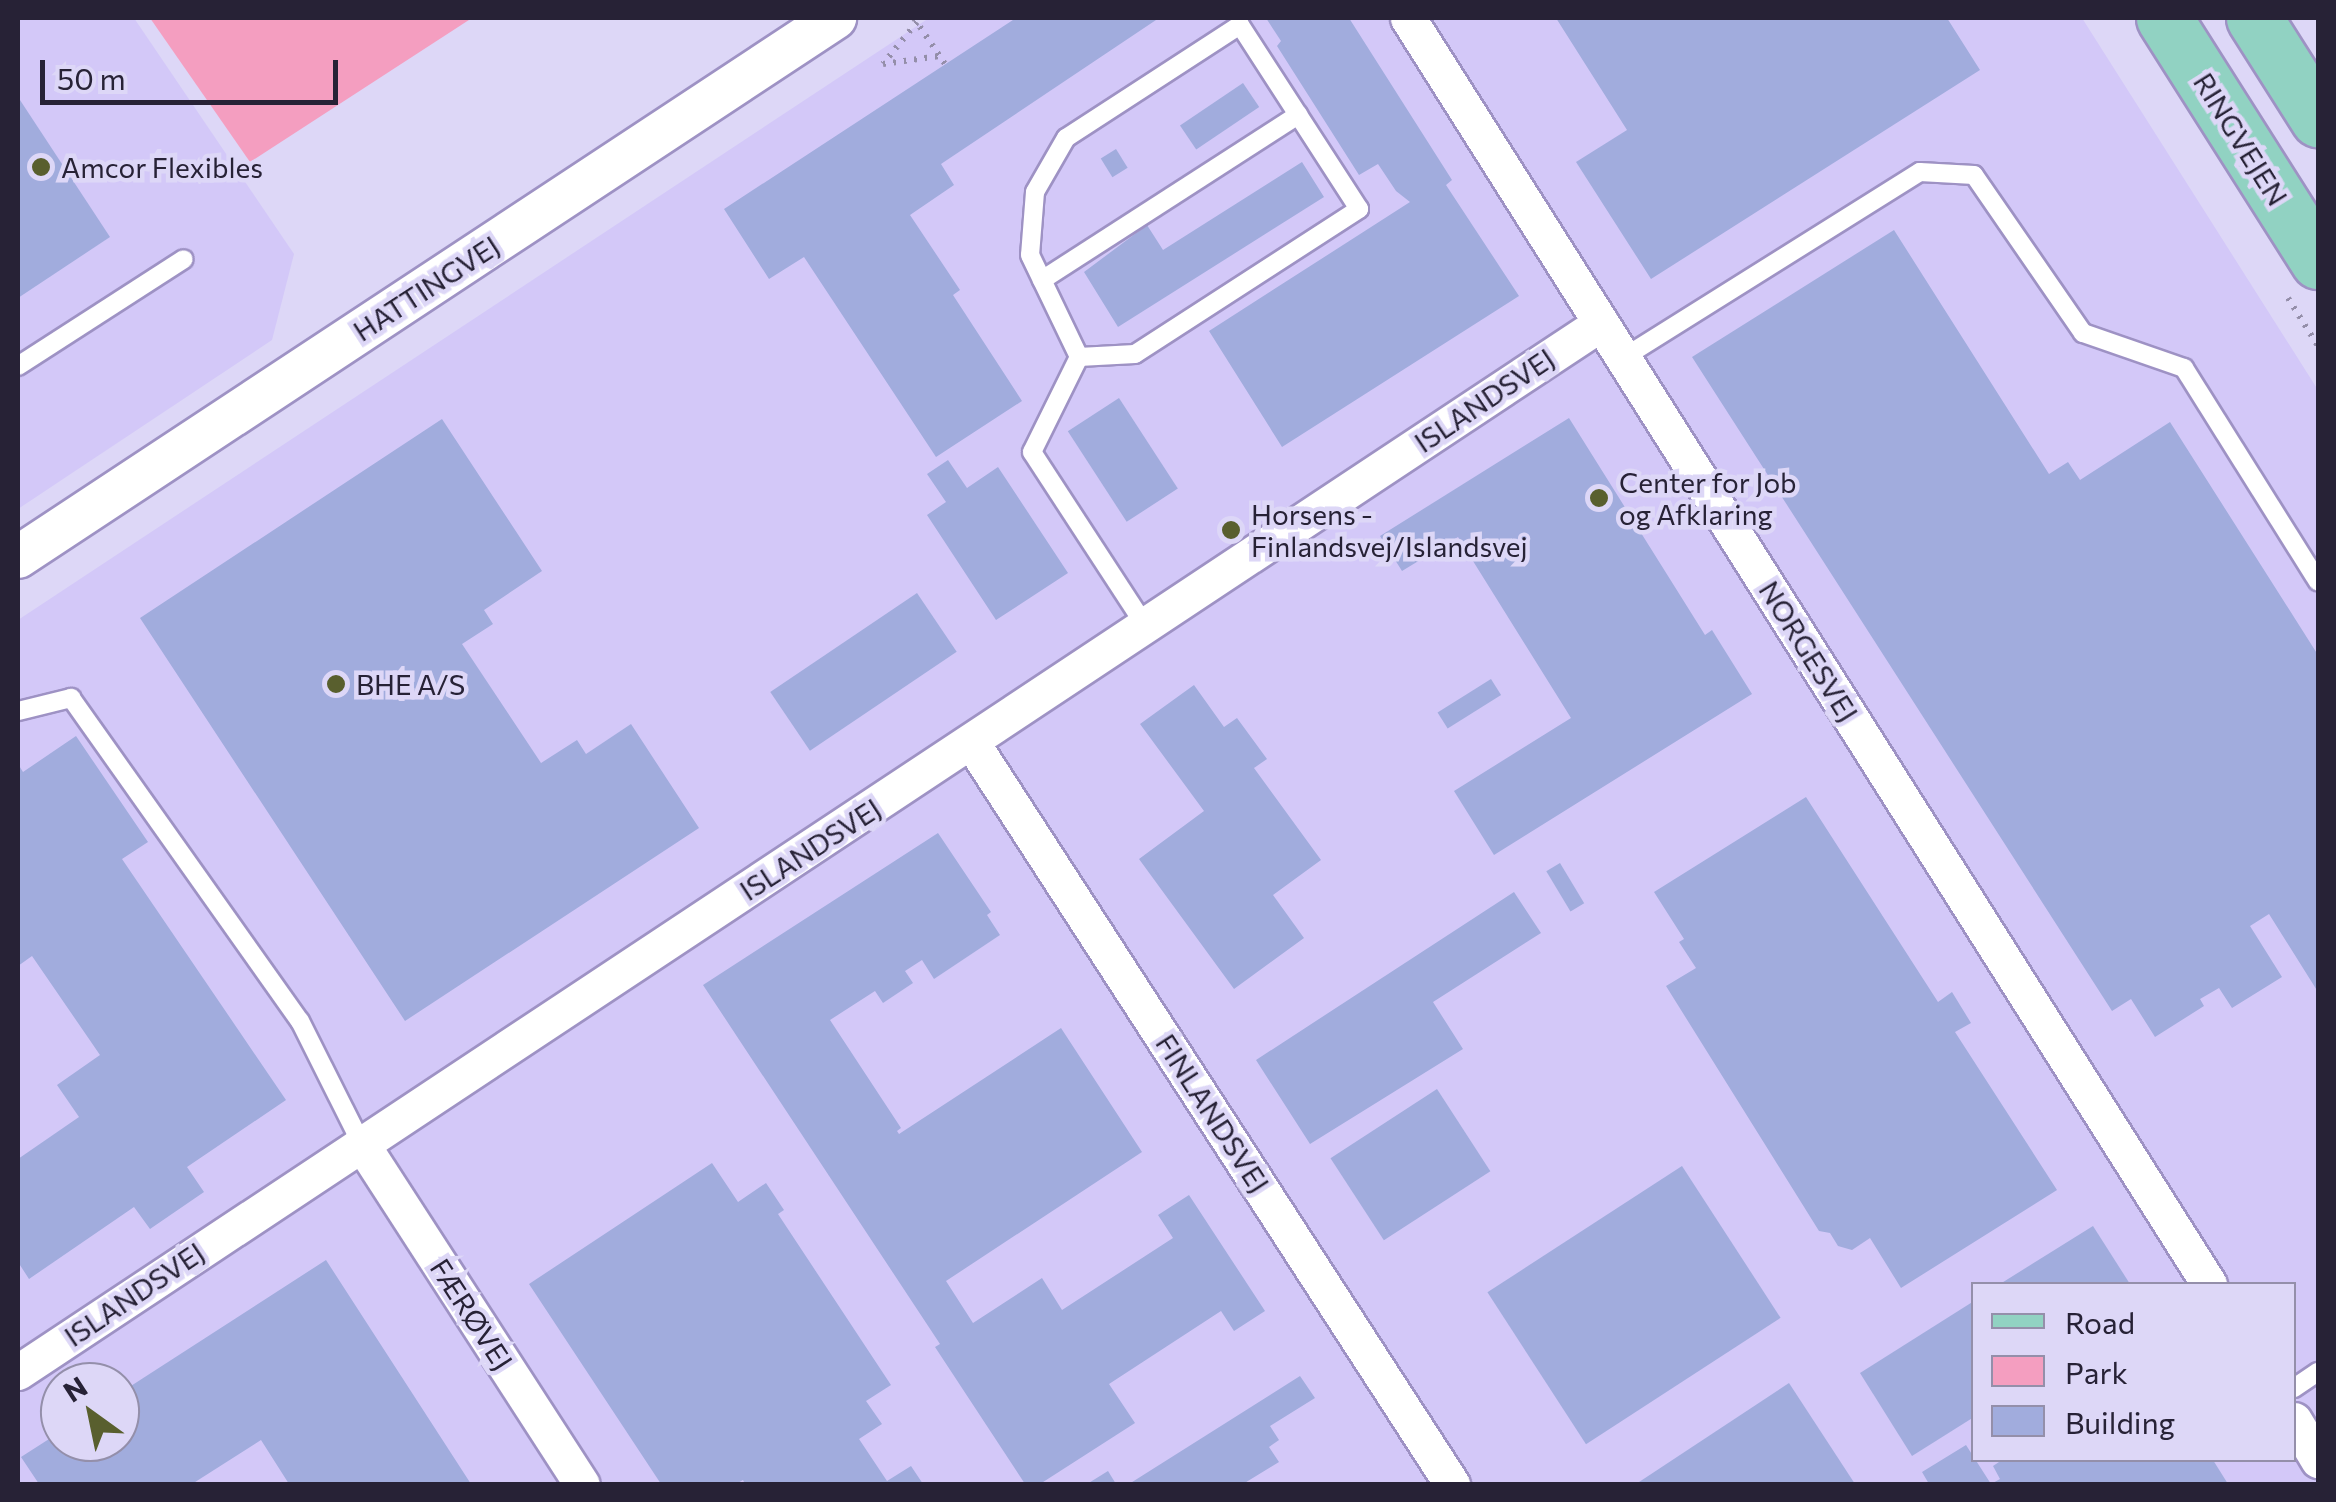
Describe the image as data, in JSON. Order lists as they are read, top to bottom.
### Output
{
  "streets": {
    "main road": ["RINGVEJEN"],
    "street": [
      "HATTINGVEJ",
      "ISLANDSVEJ",
      "NORGESVEJ",
      "FINLANDSVEJ",
      "FÆRØVEJ"
    ]
  },
  "crossings": [
    ["ISLANDSVEJ", "NORGESVEJ"],
    ["ISLANDSVEJ", "FINLANDSVEJ"],
    ["ISLANDSVEJ", "FÆRØVEJ"]
  ],
  "places": [
    "Amcor Flexibles",
    "Center for Job og Afklaring",
    "Horsens - Finlandsvej/Islandsvej",
    "BHE A/S"
  ],
  "legend": ["Road", "Park", "Building"],
  "scale_bar": "50 m",
  "north": "top left"
}
